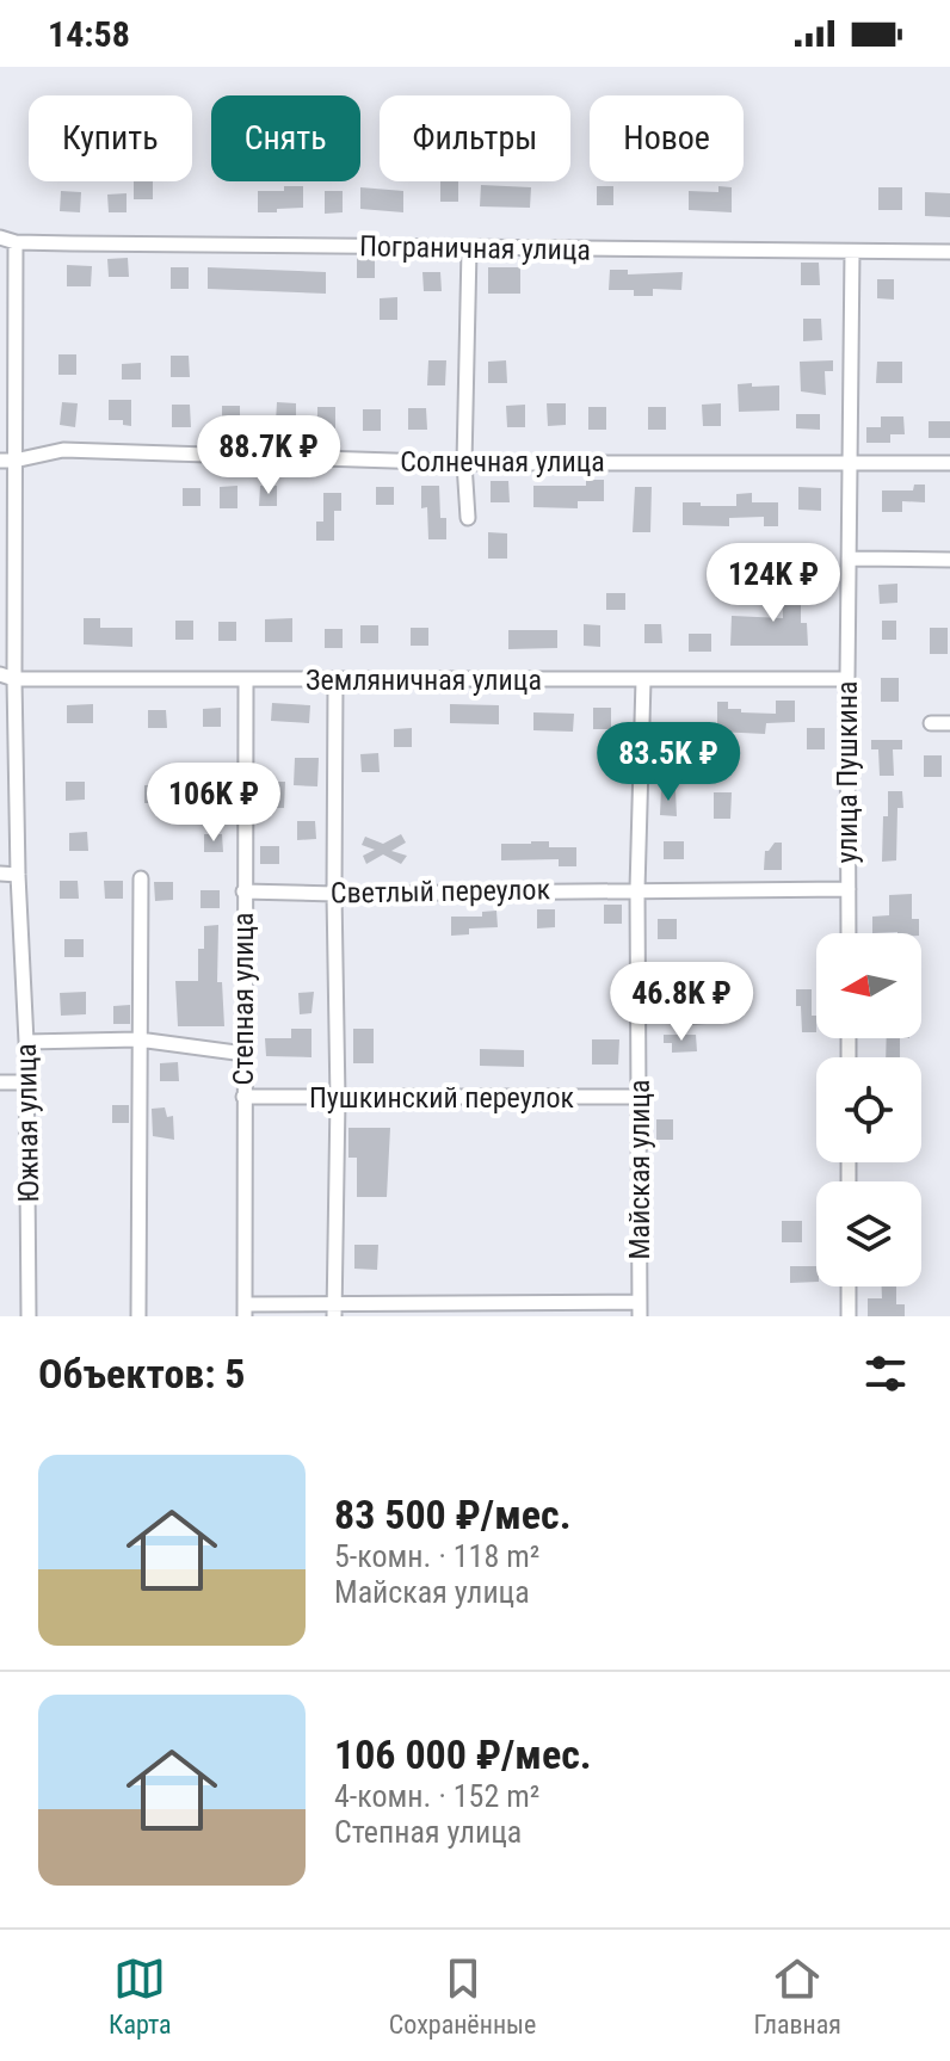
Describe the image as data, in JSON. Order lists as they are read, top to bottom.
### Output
{
  "streets": {
    "street": [
      "Пограничная улица",
      "Солнечная улица",
      "Земляничная улица",
      "улица Пушкина",
      "Светлый переулок",
      "Степная улица",
      "Пушкинский переулок",
      "Южная улица",
      "Майская улица"
    ]
  },
  "crossings": [
    ["Пограничная улица", "улица Пушкина"],
    ["Пограничная улица", "Южная улица"],
    ["Солнечная улица", "улица Пушкина"],
    ["Солнечная улица", "Южная улица"],
    ["Земляничная улица", "улица Пушкина"],
    ["Земляничная улица", "Степная улица"],
    ["Земляничная улица", "Южная улица"],
    ["Земляничная улица", "Майская улица"],
    ["улица Пушкина", "Светлый переулок"],
    ["Светлый переулок", "Степная улица"],
    ["Светлый переулок", "Майская улица"],
    ["Степная улица", "Пушкинский переулок"],
    ["Пушкинский переулок", "Майская улица"]
  ],
  "north": "left",
  "page": {
    "status": "14:58",
    "chip": [
      "Купить",
      "Снять",
      "Фильтры",
      "Новое"
    ],
    "price": [
      "88.7K ₽",
      "124K ₽",
      "83.5K ₽",
      "106K ₽",
      "46.8K ₽"
    ],
    "heading": "Объектов: 5",
    "list": [
      {
        "name": "83 500 ₽/мес.",
        "note": "5-комн. · 118 m² · Майская улица"
      },
      {
        "name": "106 000 ₽/мес.",
        "note": "4-комн. · 152 m² · Степная улица"
      }
    ],
    "tabs": ["Карта", "Сохранённые", "Главная"]
  }
}
